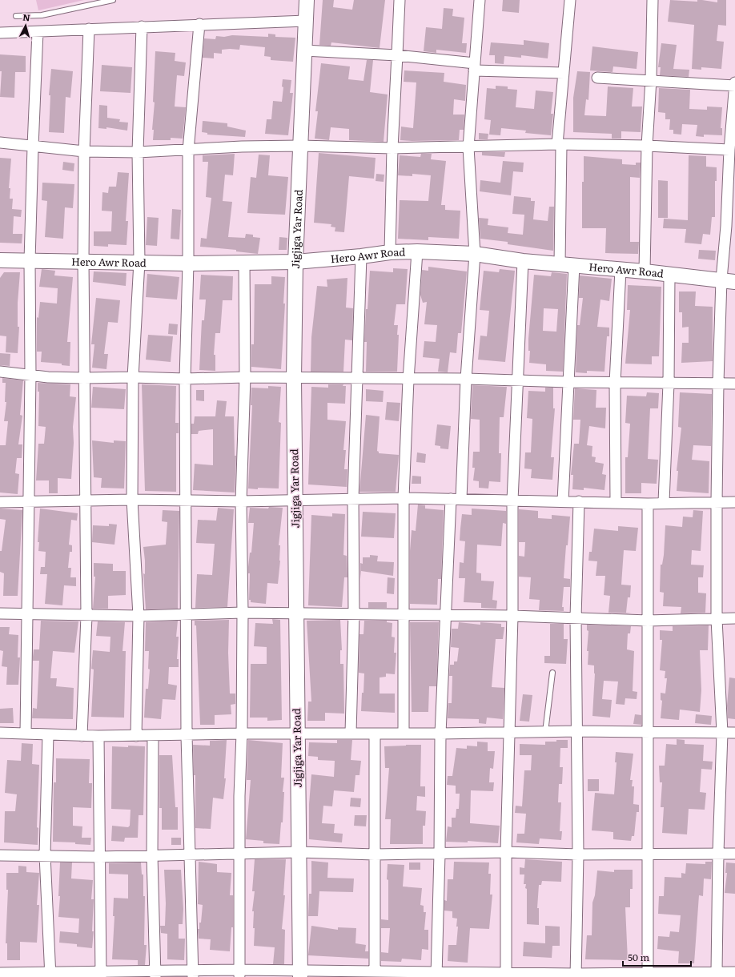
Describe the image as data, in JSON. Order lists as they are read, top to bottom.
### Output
{
  "streets": {
    "street": ["Jigjiga Yar Road", "Hero Awr Road"]
  },
  "crossings": [
    ["Jigjiga Yar Road", "Hero Awr Road"]
  ],
  "scale_bar": "50 m",
  "north": "top"
}
